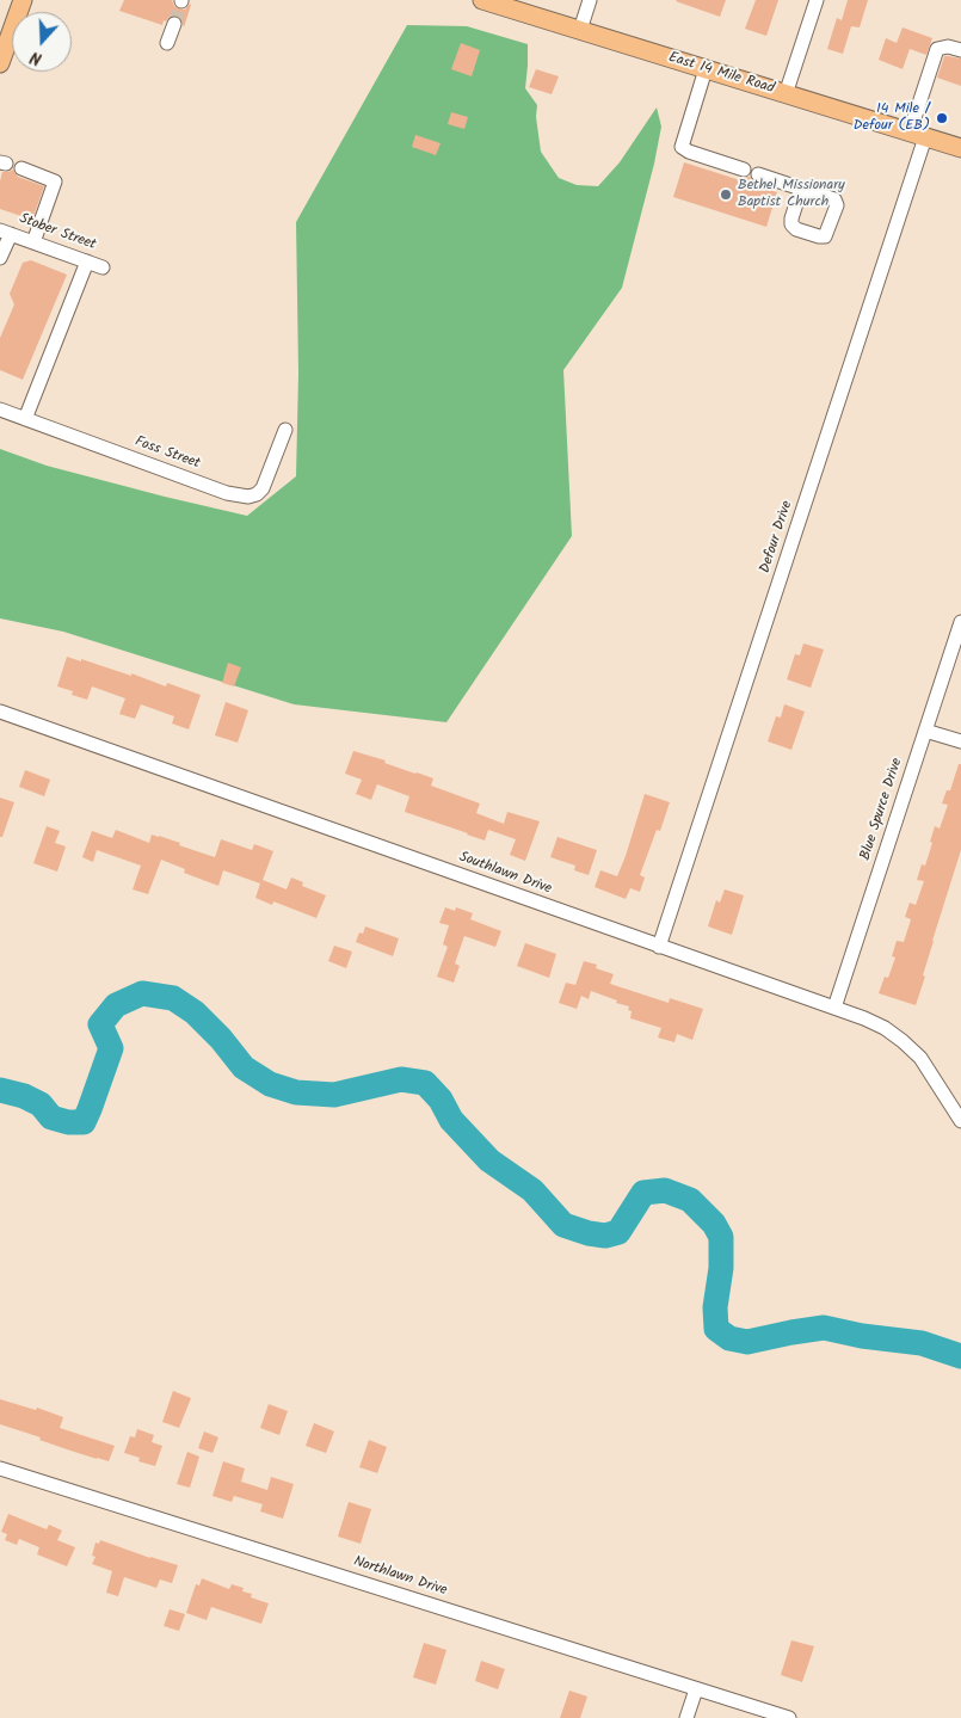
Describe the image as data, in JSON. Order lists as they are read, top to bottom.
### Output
{
  "streets": {
    "main road": ["East 14 Mile Road"],
    "street": [
      "Stober Street",
      "Foss Street",
      "Defour Drive",
      "Blue Spurce Drive",
      "Southlawn Drive",
      "Northlawn Drive"
    ]
  },
  "crossings": [
    ["East 14 Mile Road", "Defour Drive"],
    ["Defour Drive", "Southlawn Drive"],
    ["Blue Spurce Drive", "Southlawn Drive"]
  ],
  "places": ["14 Mile / Defour (EB)", "Bethel Missionary Baptist Church"],
  "north": "bottom"
}
